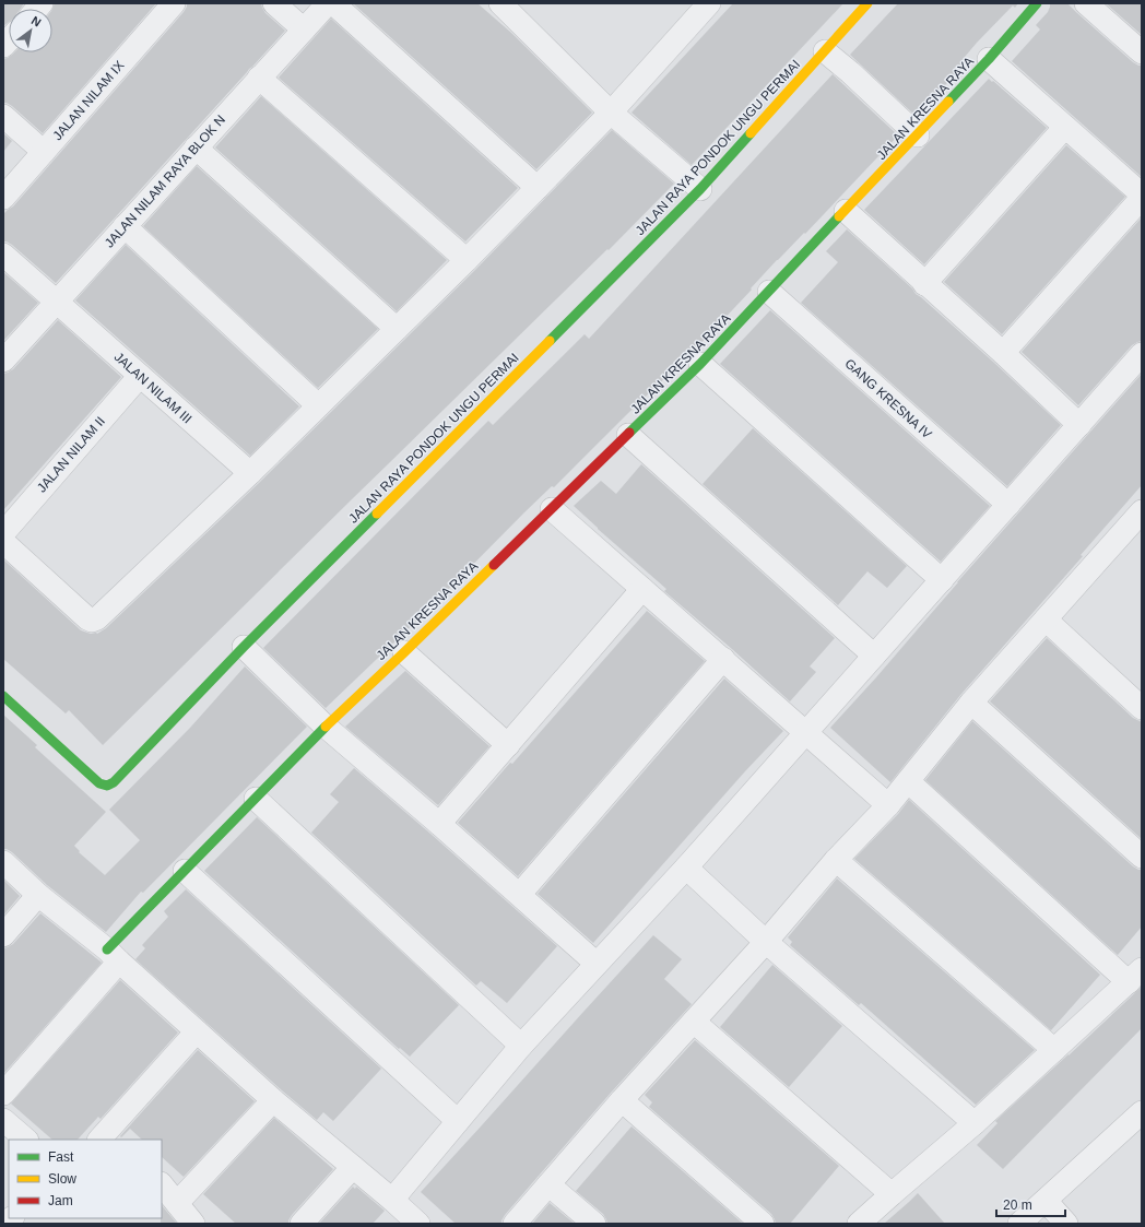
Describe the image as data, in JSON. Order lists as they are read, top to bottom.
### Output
{
  "streets": {
    "street": [
      "JALAN NILAM IX",
      "JALAN KRESNA RAYA",
      "JALAN RAYA PONDOK UNGU PERMAI",
      "JALAN NILAM RAYA BLOK N",
      "JALAN NILAM III",
      "GANG KRESNA IV",
      "JALAN NILAM II"
    ]
  },
  "crossings": [
    ["JALAN KRESNA RAYA", "GANG KRESNA IV"],
    ["JALAN NILAM RAYA BLOK N", "JALAN NILAM III"],
    ["JALAN NILAM III", "JALAN NILAM II"]
  ],
  "legend": ["Fast", "Slow", "Jam"],
  "scale_bar": "20 m",
  "north": "top right"
}
